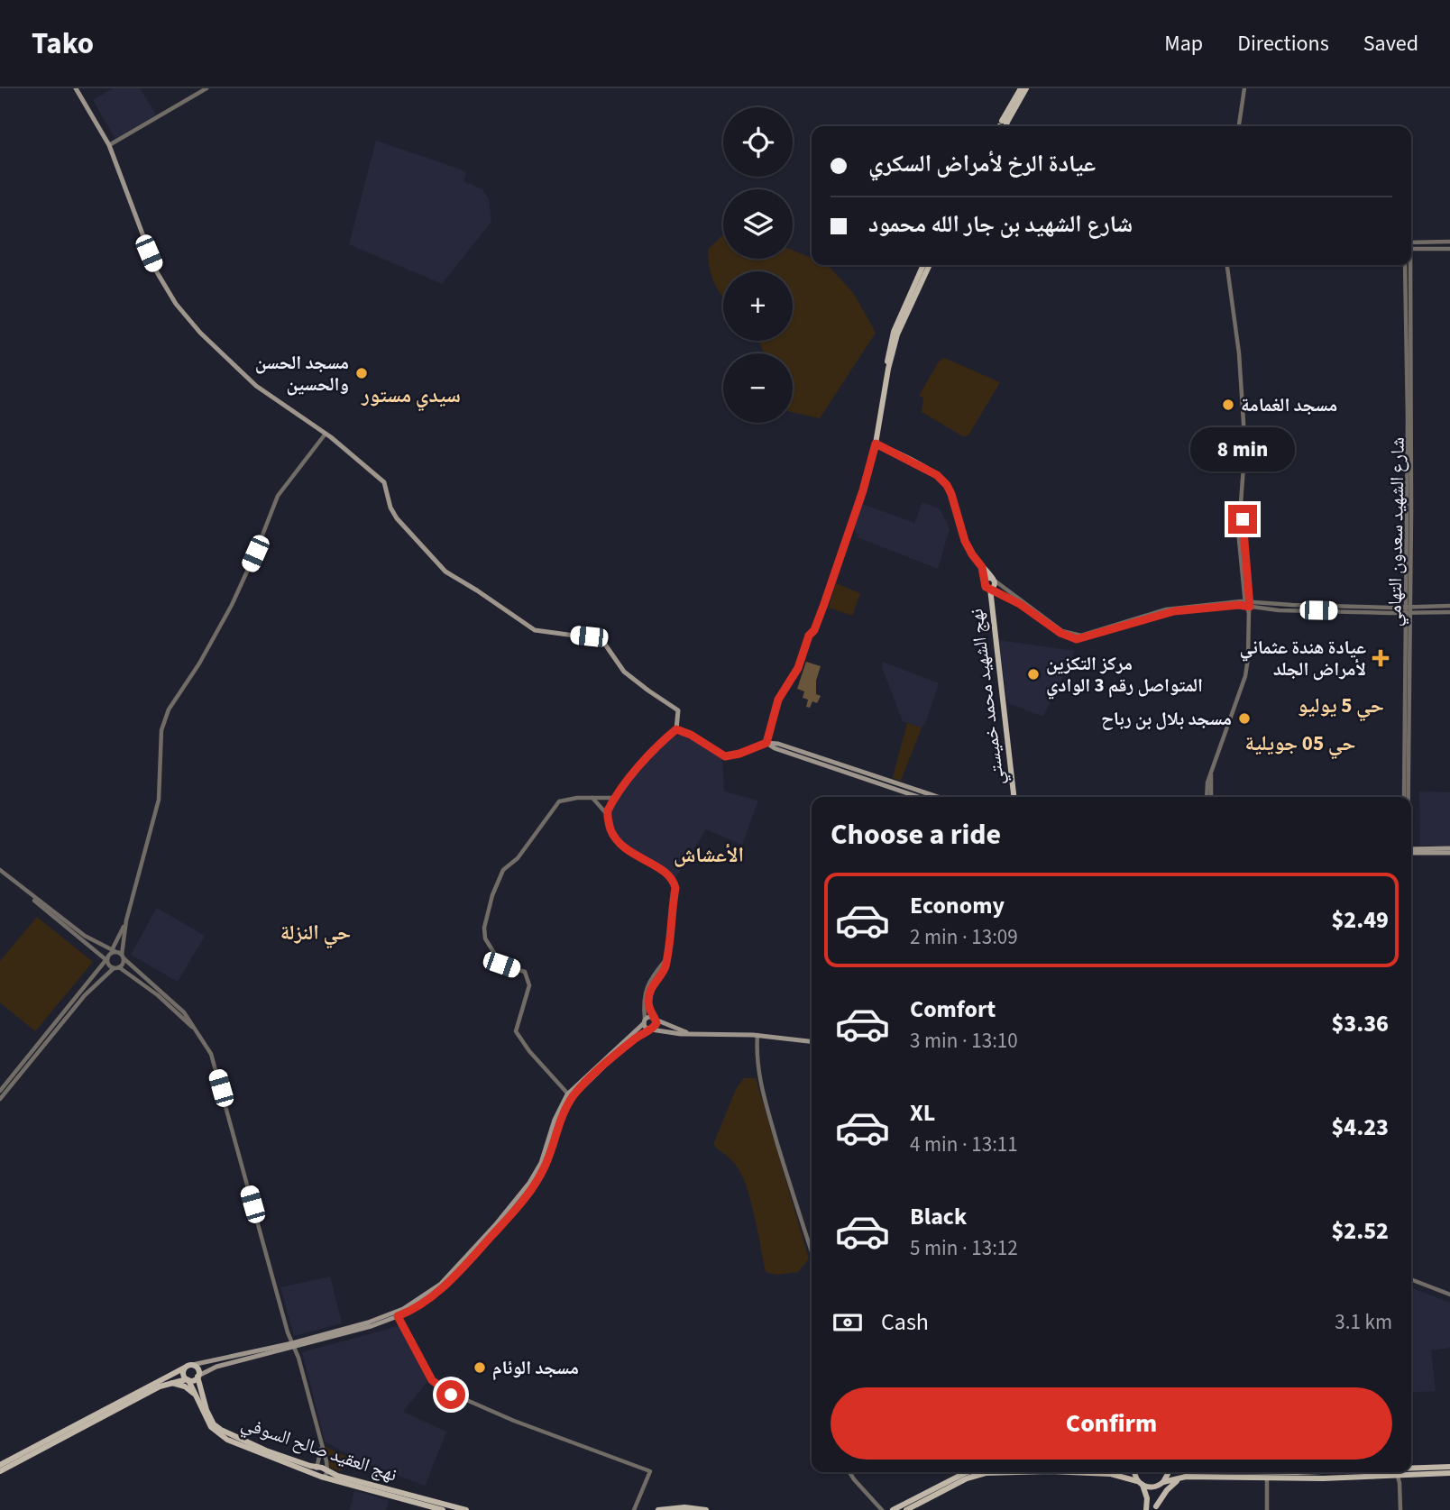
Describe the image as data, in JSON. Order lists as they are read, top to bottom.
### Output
{
  "streets": {
    "main road": ["نهج الشهيد محمد خميستي", "نهج العقيد صالح السوفي"],
    "street": ["شارع الشهيد سعدون التهامي"]
  },
  "districts": [
    "سيدي مستور",
    "حي 5 يوليو",
    "حي 05 جويلية",
    "الأعشاش",
    "حي النزلة"
  ],
  "places": {
    "other": [
      "مسجد الحسن والحسين",
      "مسجد الغمامة",
      "مركز التكزين المتواصل رقم 3 الوادي",
      "مسجد بلال بن رباح",
      "مسجد الوئام"
    ],
    "health": ["عيادة هندة عثماني لأمراض الجلد"]
  },
  "page": {
    "header": "Tako",
    "nav": ["Map", "Directions", "Saved"],
    "map_buttons": ["+", "−"],
    "banner": ["عيادة الرخ لأمراض السكري", "شارع الشهيد بن جار الله محمود"],
    "bubble": "8 min",
    "heading": "Choose a ride",
    "list": [
      {
        "name": "Economy",
        "note": "2 min · 13:09",
        "value": "$2.49"
      },
      {
        "name": "Comfort",
        "note": "3 min · 13:10",
        "value": "$3.36"
      },
      {
        "name": "XL",
        "note": "4 min · 13:11",
        "value": "$4.23"
      },
      {
        "name": "Black",
        "note": "5 min · 13:12",
        "value": "$2.52"
      }
    ],
    "pay": ["Cash", "3.1 km"],
    "buttons": "Confirm"
  }
}
